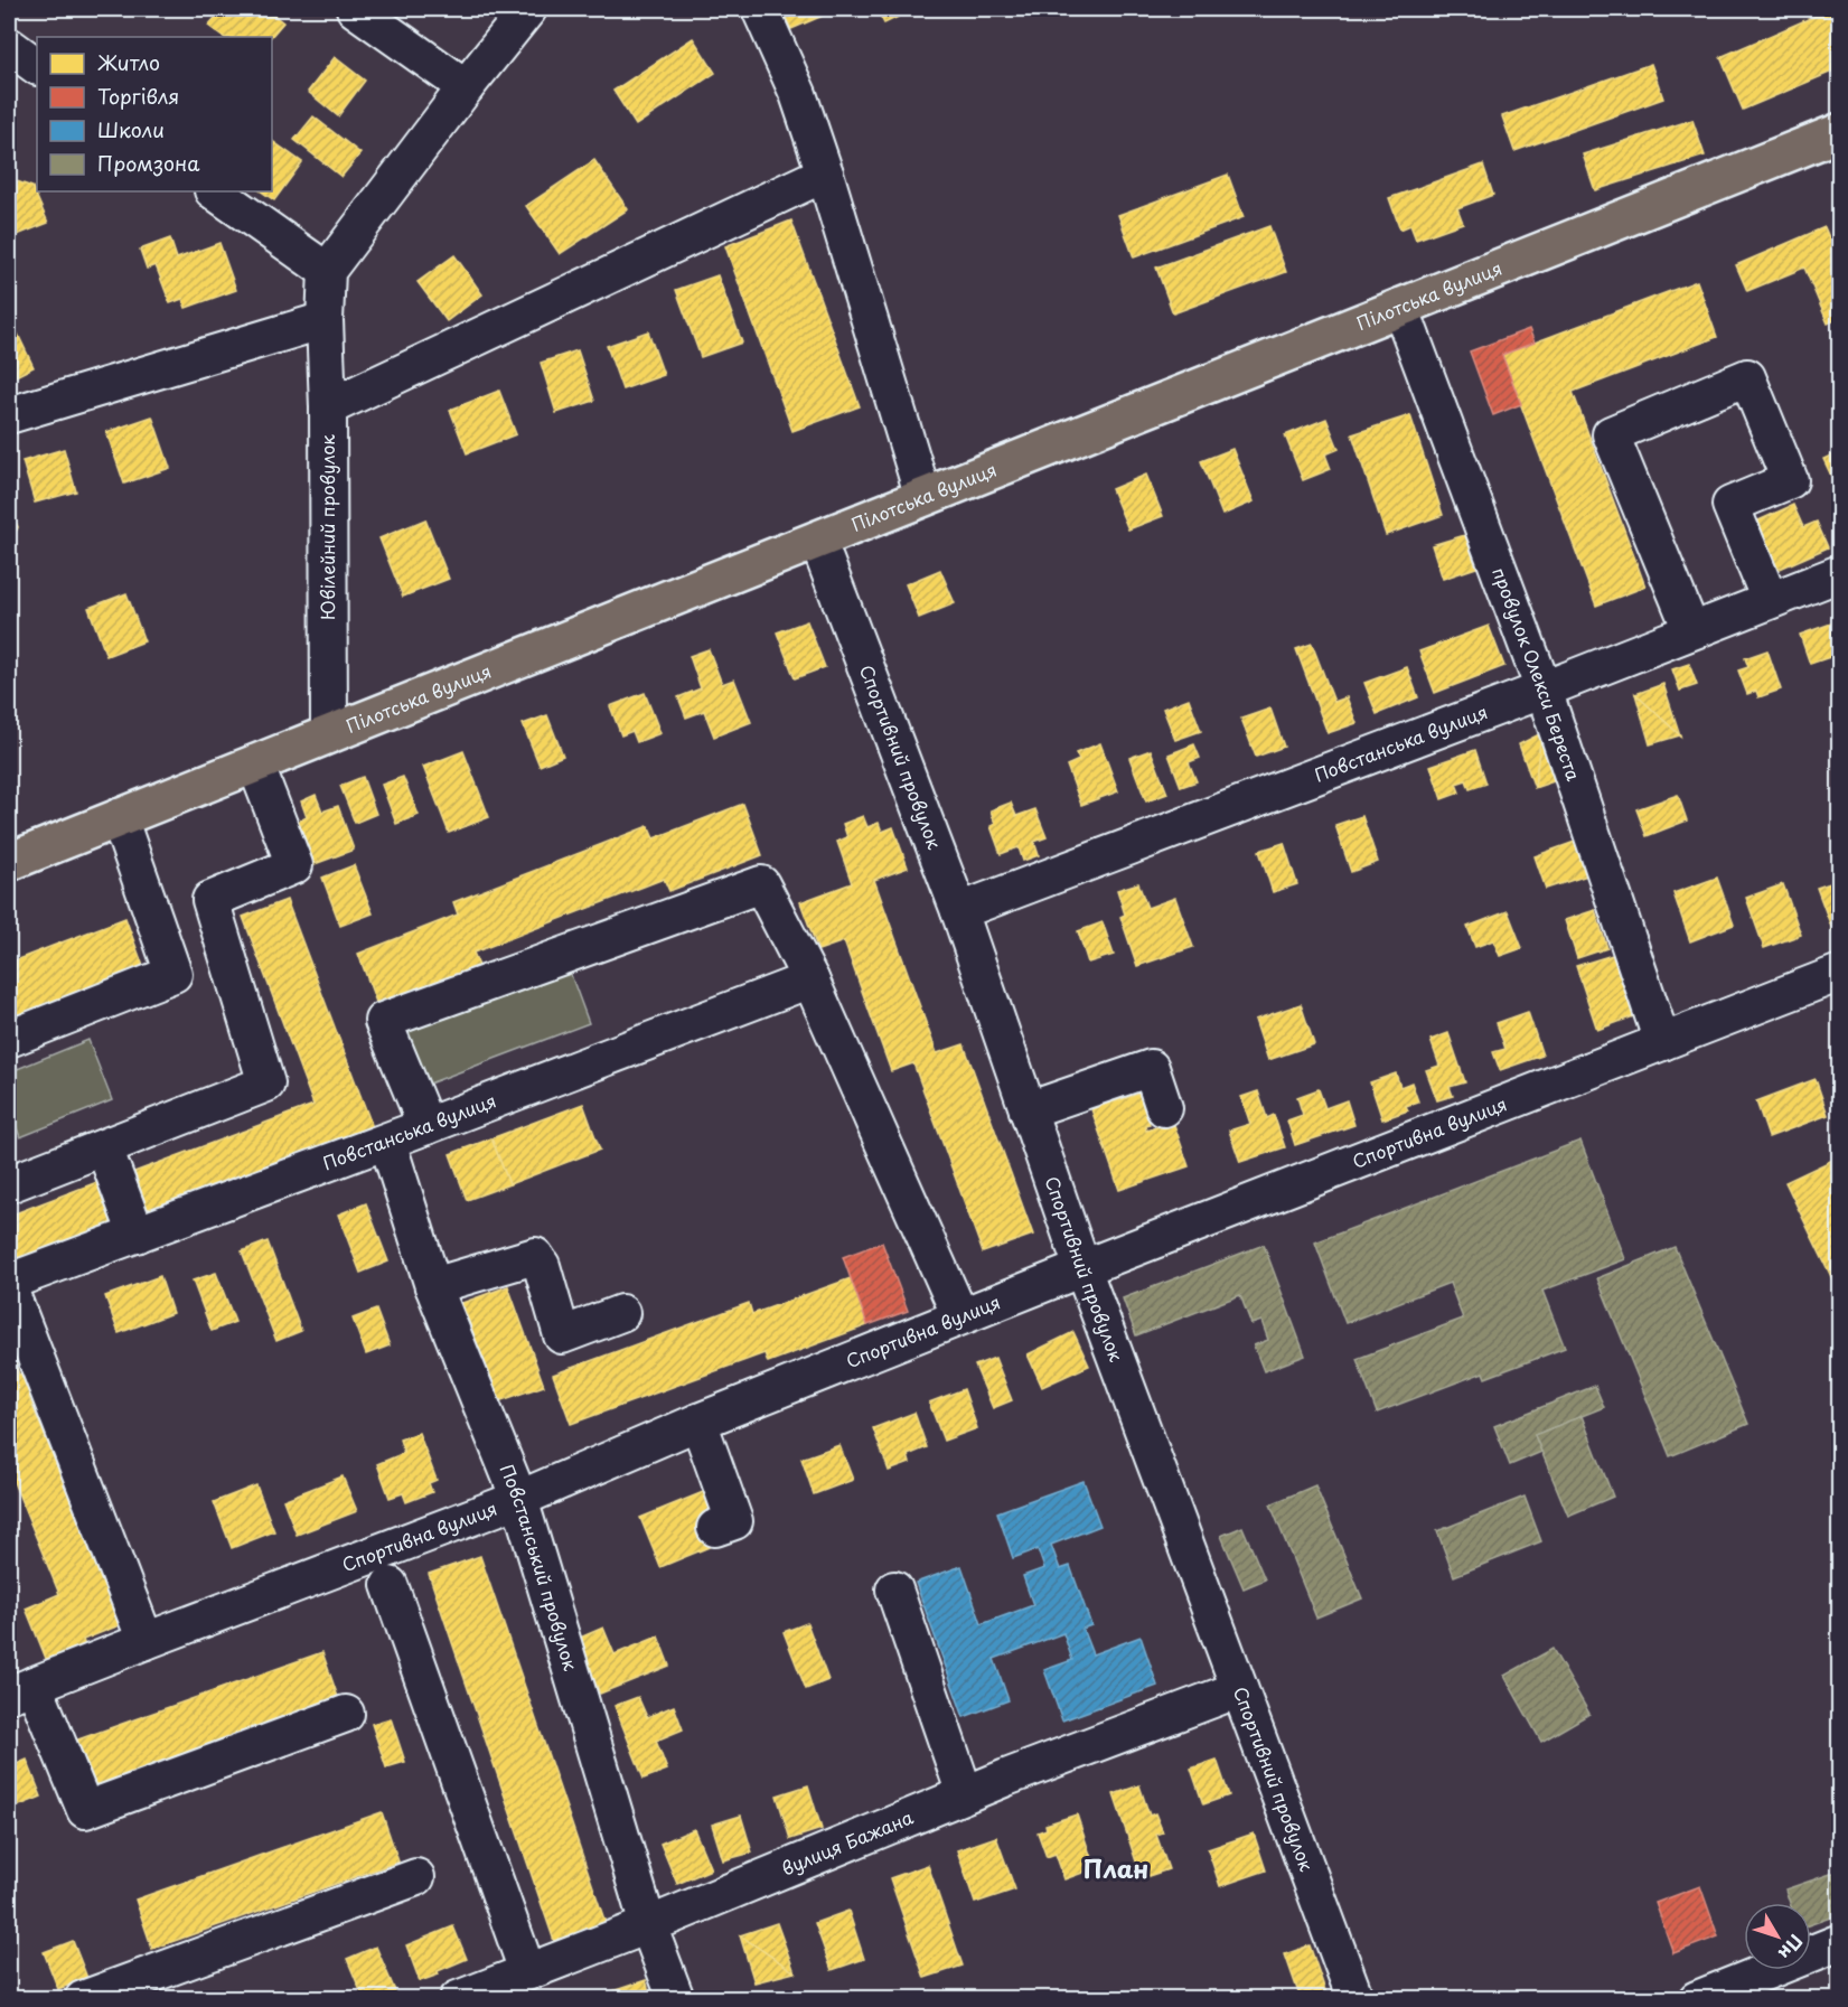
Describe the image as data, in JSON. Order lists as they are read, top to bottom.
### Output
{
  "streets": {
    "main road": ["Пілотська вулиця"],
    "street": [
      "Ювілейний провулок",
      "провулок Олекси Береста",
      "Повстанська вулиця",
      "Спортивний провулок",
      "Спортивна вулиця",
      "Повстанський провулок",
      "вулиця Бажана"
    ]
  },
  "crossings": [
    ["Пілотська вулиця", "Ювілейний провулок"],
    ["Пілотська вулиця", "провулок Олекси Береста"],
    ["Пілотська вулиця", "Спортивний провулок"],
    ["провулок Олекси Береста", "Повстанська вулиця"],
    ["провулок Олекси Береста", "Спортивна вулиця"],
    ["Повстанська вулиця", "Спортивний провулок"],
    ["Повстанська вулиця", "Повстанський провулок"],
    ["Спортивний провулок", "Спортивна вулиця"],
    ["Спортивний провулок", "вулиця Бажана"],
    ["Спортивна вулиця", "Повстанський провулок"],
    ["Повстанський провулок", "вулиця Бажана"]
  ],
  "districts": ["План"],
  "legend": [
    "Житло",
    "Торгівля",
    "Школи",
    "Промзона"
  ],
  "north": "bottom right"
}
